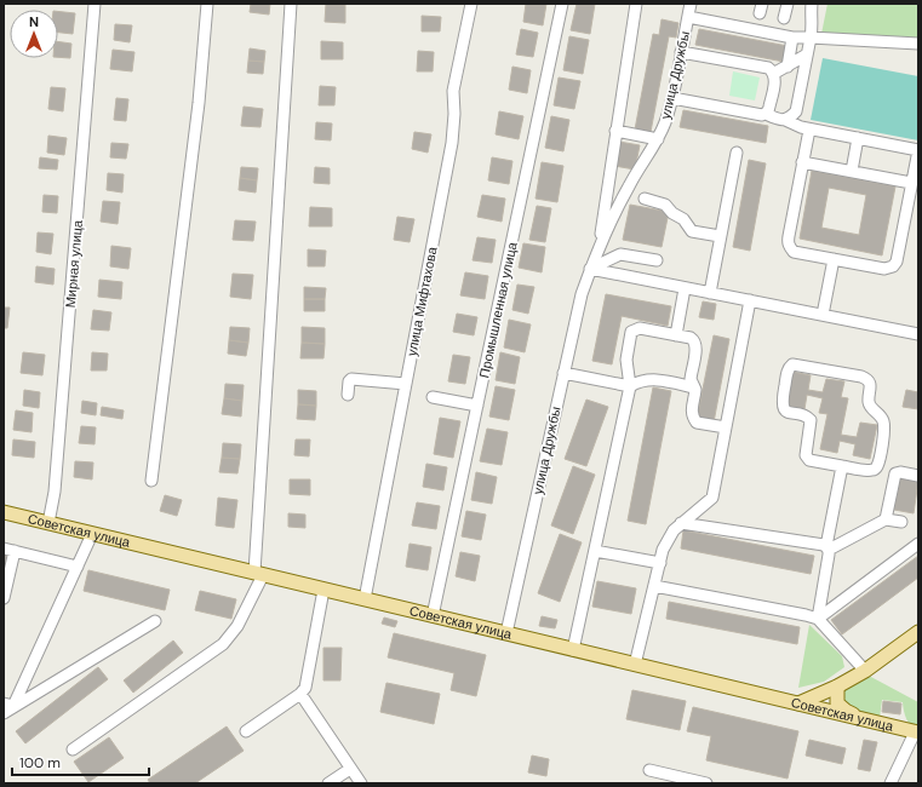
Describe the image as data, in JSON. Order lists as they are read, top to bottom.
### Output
{
  "streets": {
    "main road": ["Советская улица"],
    "street": [
      "улица Дружбы",
      "Мирная улица",
      "улица Мифтахова",
      "Промышленная улица"
    ]
  },
  "crossings": [
    ["улица Дружбы", "Советская улица"],
    ["Мирная улица", "Советская улица"],
    ["улица Мифтахова", "Советская улица"],
    ["Промышленная улица", "Советская улица"]
  ],
  "scale_bar": "100 m",
  "north": "top"
}
